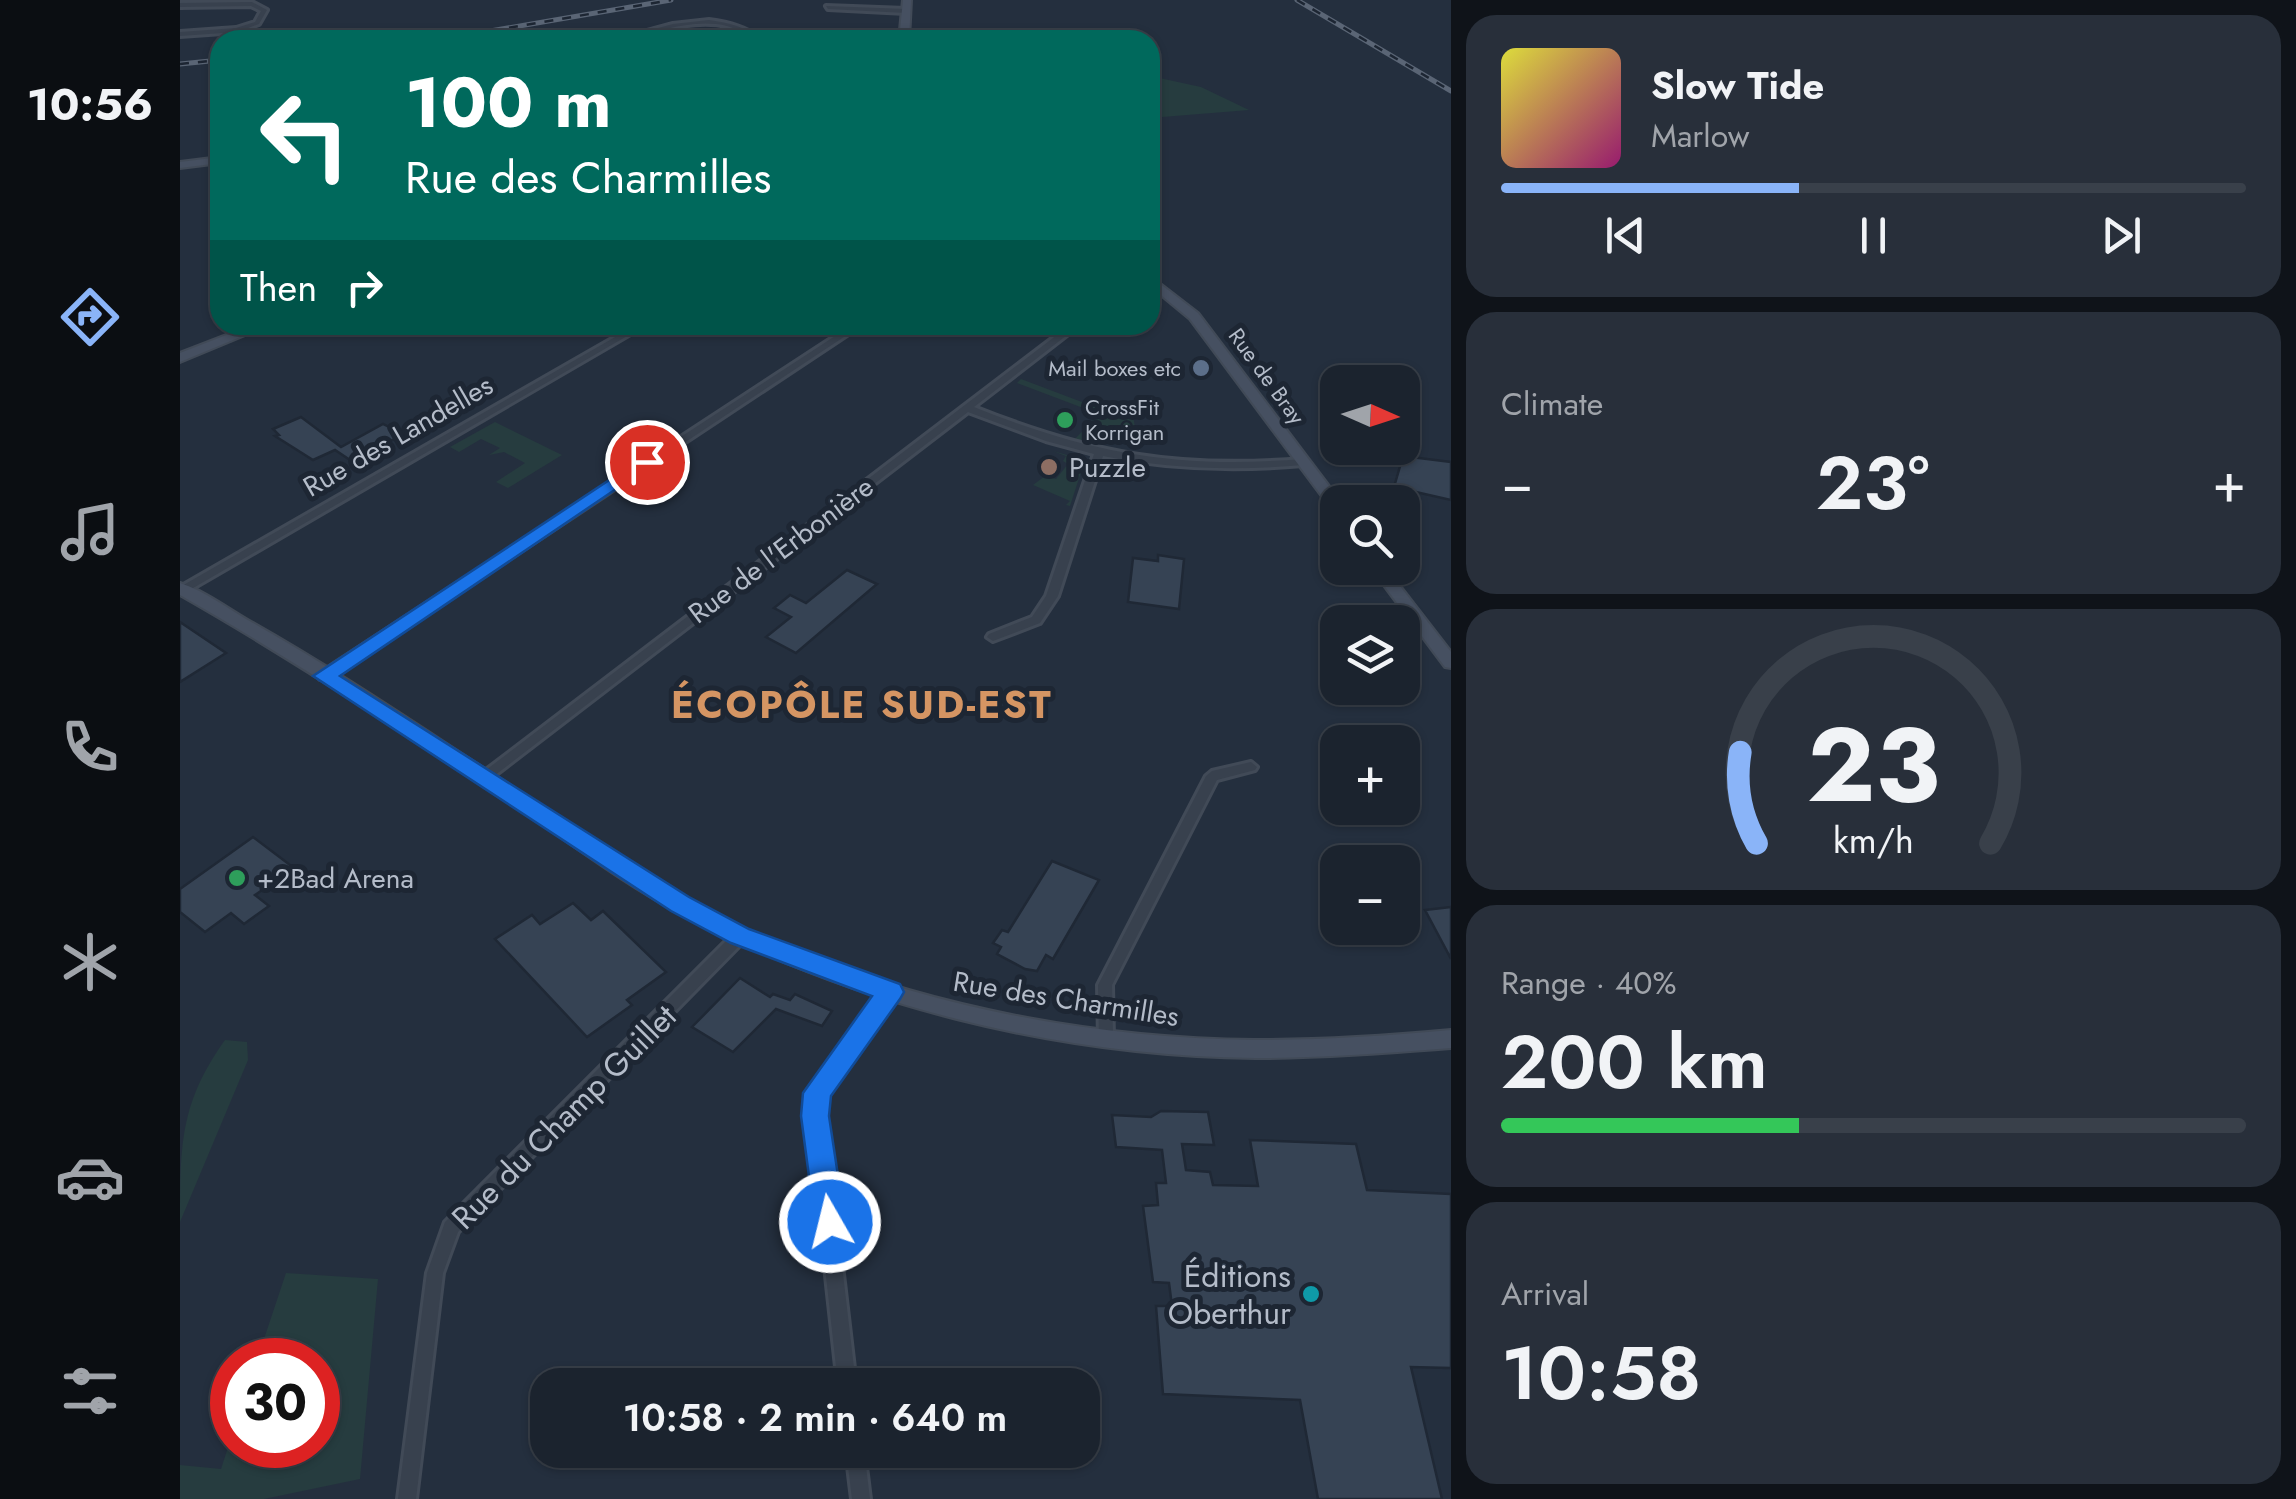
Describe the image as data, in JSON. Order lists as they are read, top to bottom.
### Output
{
  "streets": {
    "street": [
      "Rue de Bray",
      "Rue des Landelles",
      "Rue de l'Erbonière",
      "Rue des Charmilles",
      "Rue du Champ Guillet"
    ]
  },
  "crossings": [
    ["Rue des Landelles", "Rue des Charmilles"],
    ["Rue de l'Erbonière", "Rue des Charmilles"],
    ["Rue des Charmilles", "Rue du Champ Guillet"]
  ],
  "districts": ["ÉCOPÔLE SUD-EST"],
  "places": [
    "Mail boxes etc",
    "CrossFit Korrigan",
    "Puzzle",
    "+2Bad Arena",
    "Éditions Oberthur"
  ],
  "north": "right",
  "page": {
    "tabs": "10:56",
    "turn": ["100 m", "Rue des Charmilles"],
    "song": ["Slow Tide", "Marlow"],
    "then": "Then",
    "tile": [
      "Climate",
      ["Range · 40%", "200 km"],
      ["Arrival", "10:58"]
    ],
    "map_buttons": ["+", "−"],
    "heat": ["−", "23°", "+"],
    "limit": "30",
    "trip": "10:58 · 2 min · 640 m",
    "gauge": ["23", "km/h"]
  }
}
